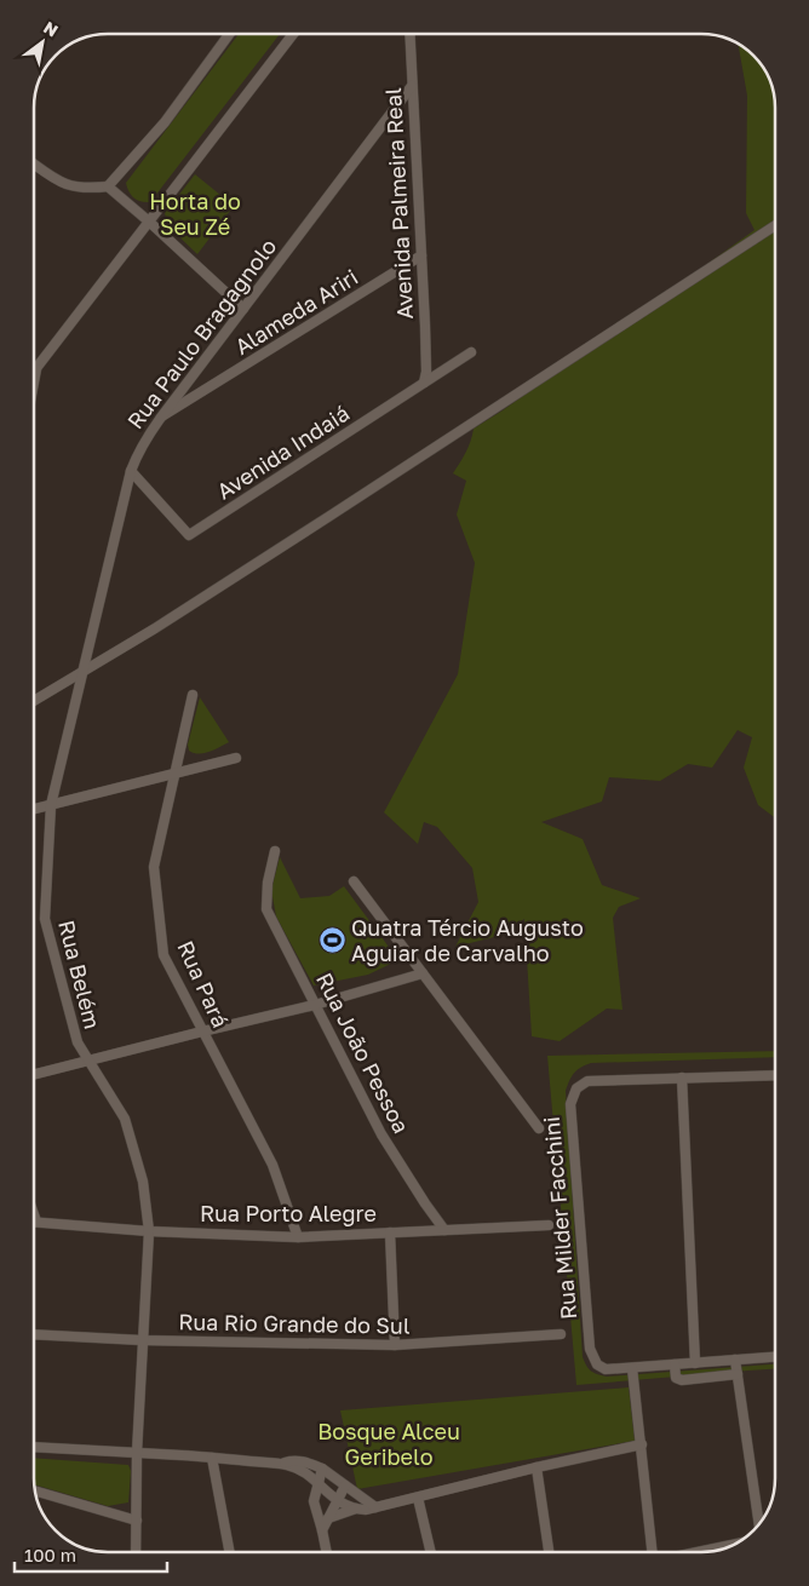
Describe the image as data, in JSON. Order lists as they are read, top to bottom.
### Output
{
  "streets": {
    "street": [
      "Avenida Palmeira Real",
      "Alameda Ariri",
      "Rua Paulo Bragagnolo",
      "Avenida Indaiá",
      "Rua Belém",
      "Rua Pará",
      "Rua João Pessoa",
      "Rua Porto Alegre",
      "Rua Milder Facchini",
      "Rua Rio Grande do Sul"
    ]
  },
  "crossings": [
    ["Avenida Palmeira Real", "Alameda Ariri"],
    ["Avenida Palmeira Real", "Rua Paulo Bragagnolo"],
    ["Avenida Palmeira Real", "Avenida Indaiá"],
    ["Alameda Ariri", "Rua Paulo Bragagnolo"],
    ["Rua Paulo Bragagnolo", "Avenida Indaiá"],
    ["Rua Paulo Bragagnolo", "Rua Belém"],
    ["Rua Belém", "Rua Porto Alegre"],
    ["Rua Belém", "Rua Rio Grande do Sul"],
    ["Rua Pará", "Rua Porto Alegre"],
    ["Rua João Pessoa", "Rua Porto Alegre"]
  ],
  "parks": ["Horta do Seu Zé", "Bosque Alceu Geribelo"],
  "places": {
    "sports": ["Quatra Tércio Augusto Aguiar de Carvalho"]
  },
  "scale_bar": "100 m",
  "north": "top right"
}
